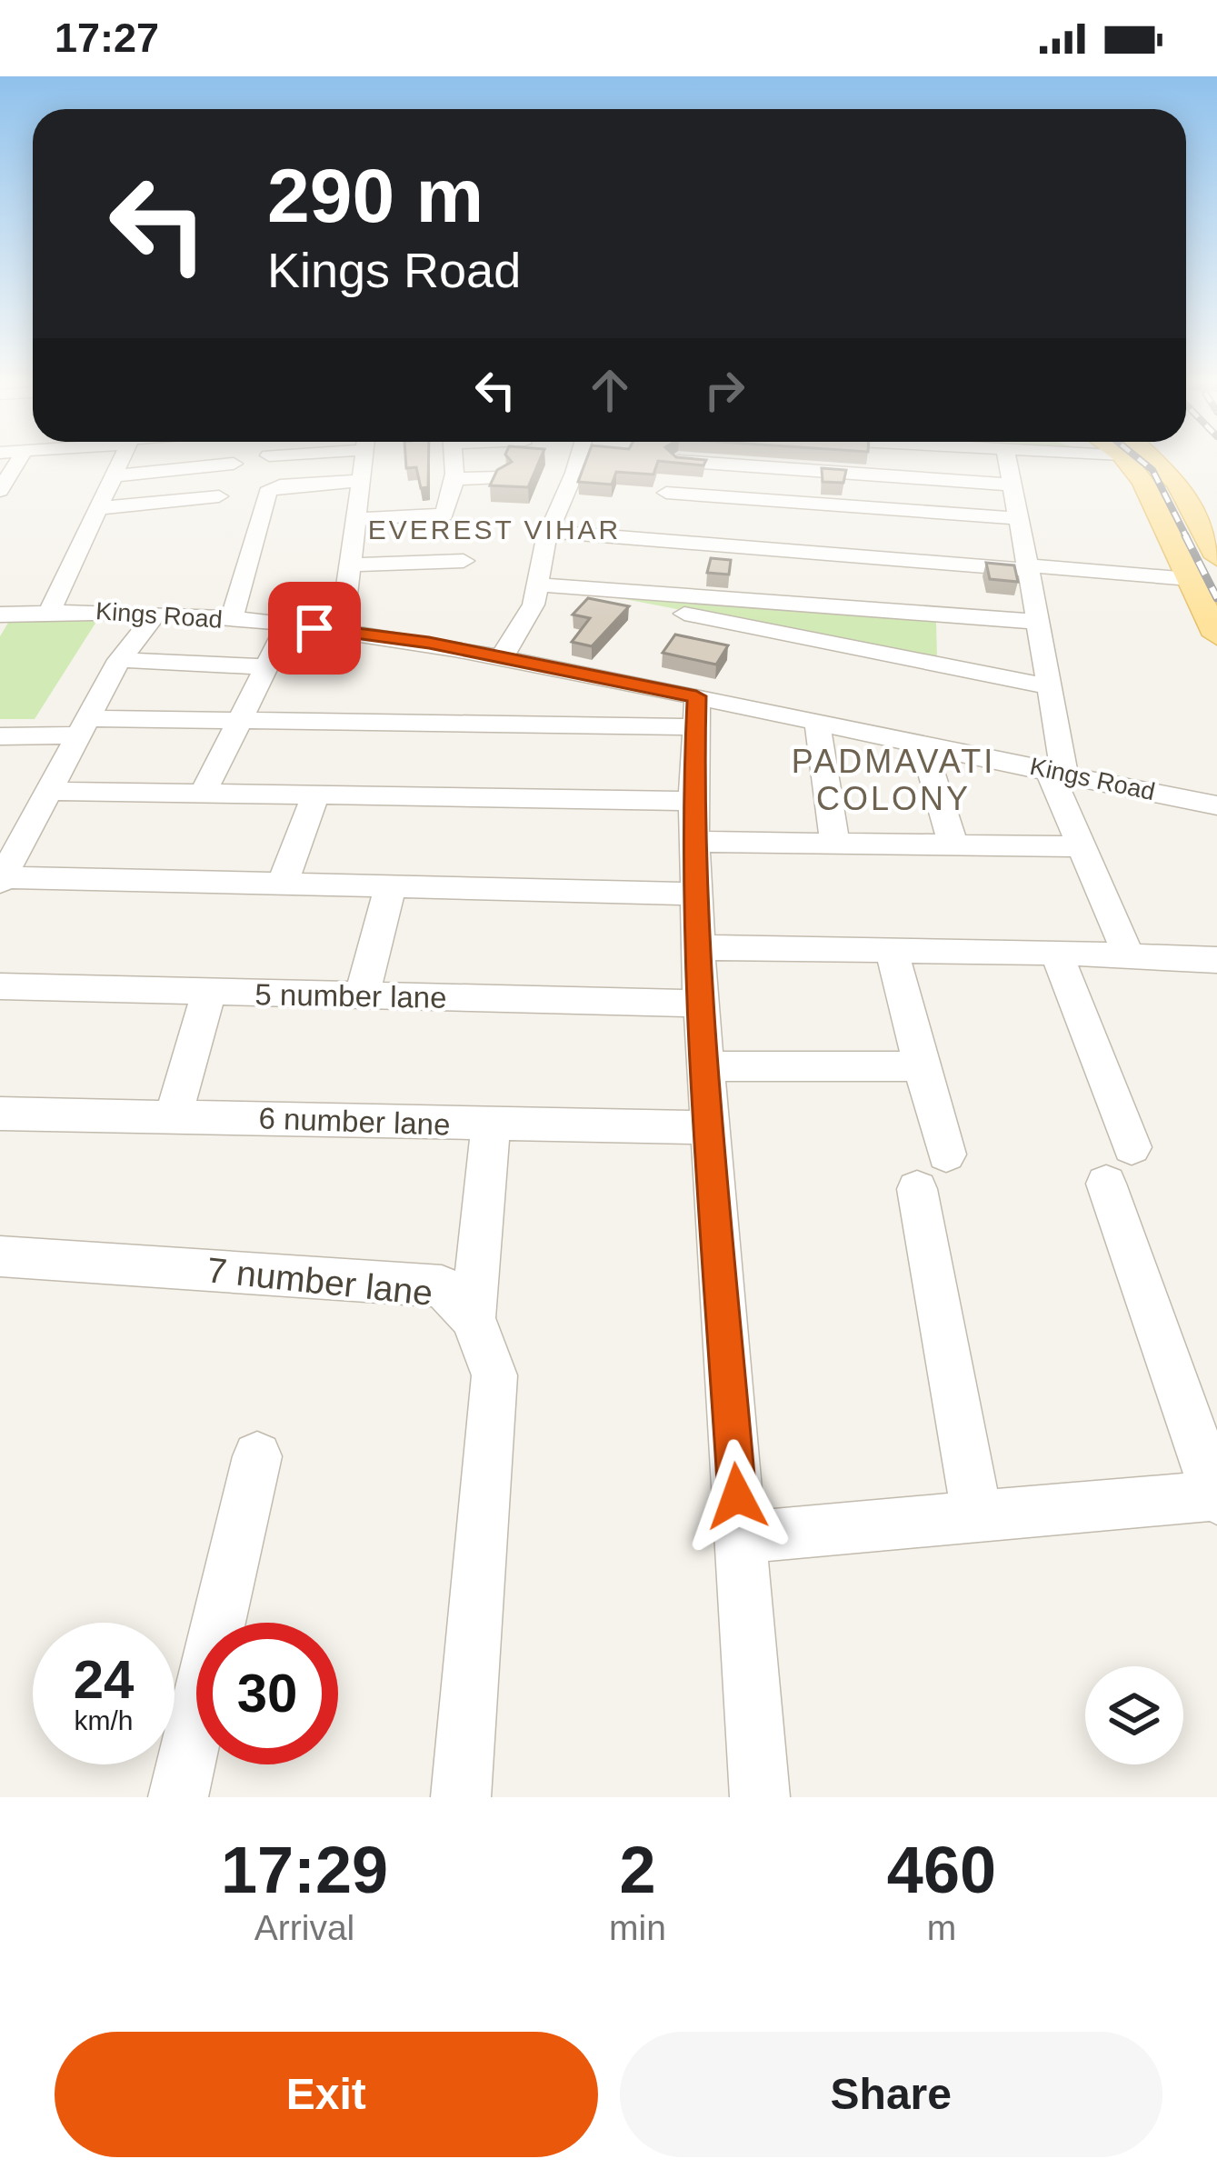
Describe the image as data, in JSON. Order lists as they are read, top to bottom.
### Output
{
  "streets": {
    "street": [
      "Kings Road",
      "5 number lane",
      "6 number lane",
      "7 number lane"
    ]
  },
  "districts": ["EVEREST VIHAR", "PADMAVATI COLONY"],
  "page": {
    "status": "17:27",
    "turn": ["290 m", "Kings Road"],
    "speed": "24 km/h",
    "limit": "30",
    "eta": [
      "17:29",
      "Arrival",
      "2",
      "min",
      "460",
      "m"
    ],
    "buttons": ["Exit", "Share"]
  }
}
